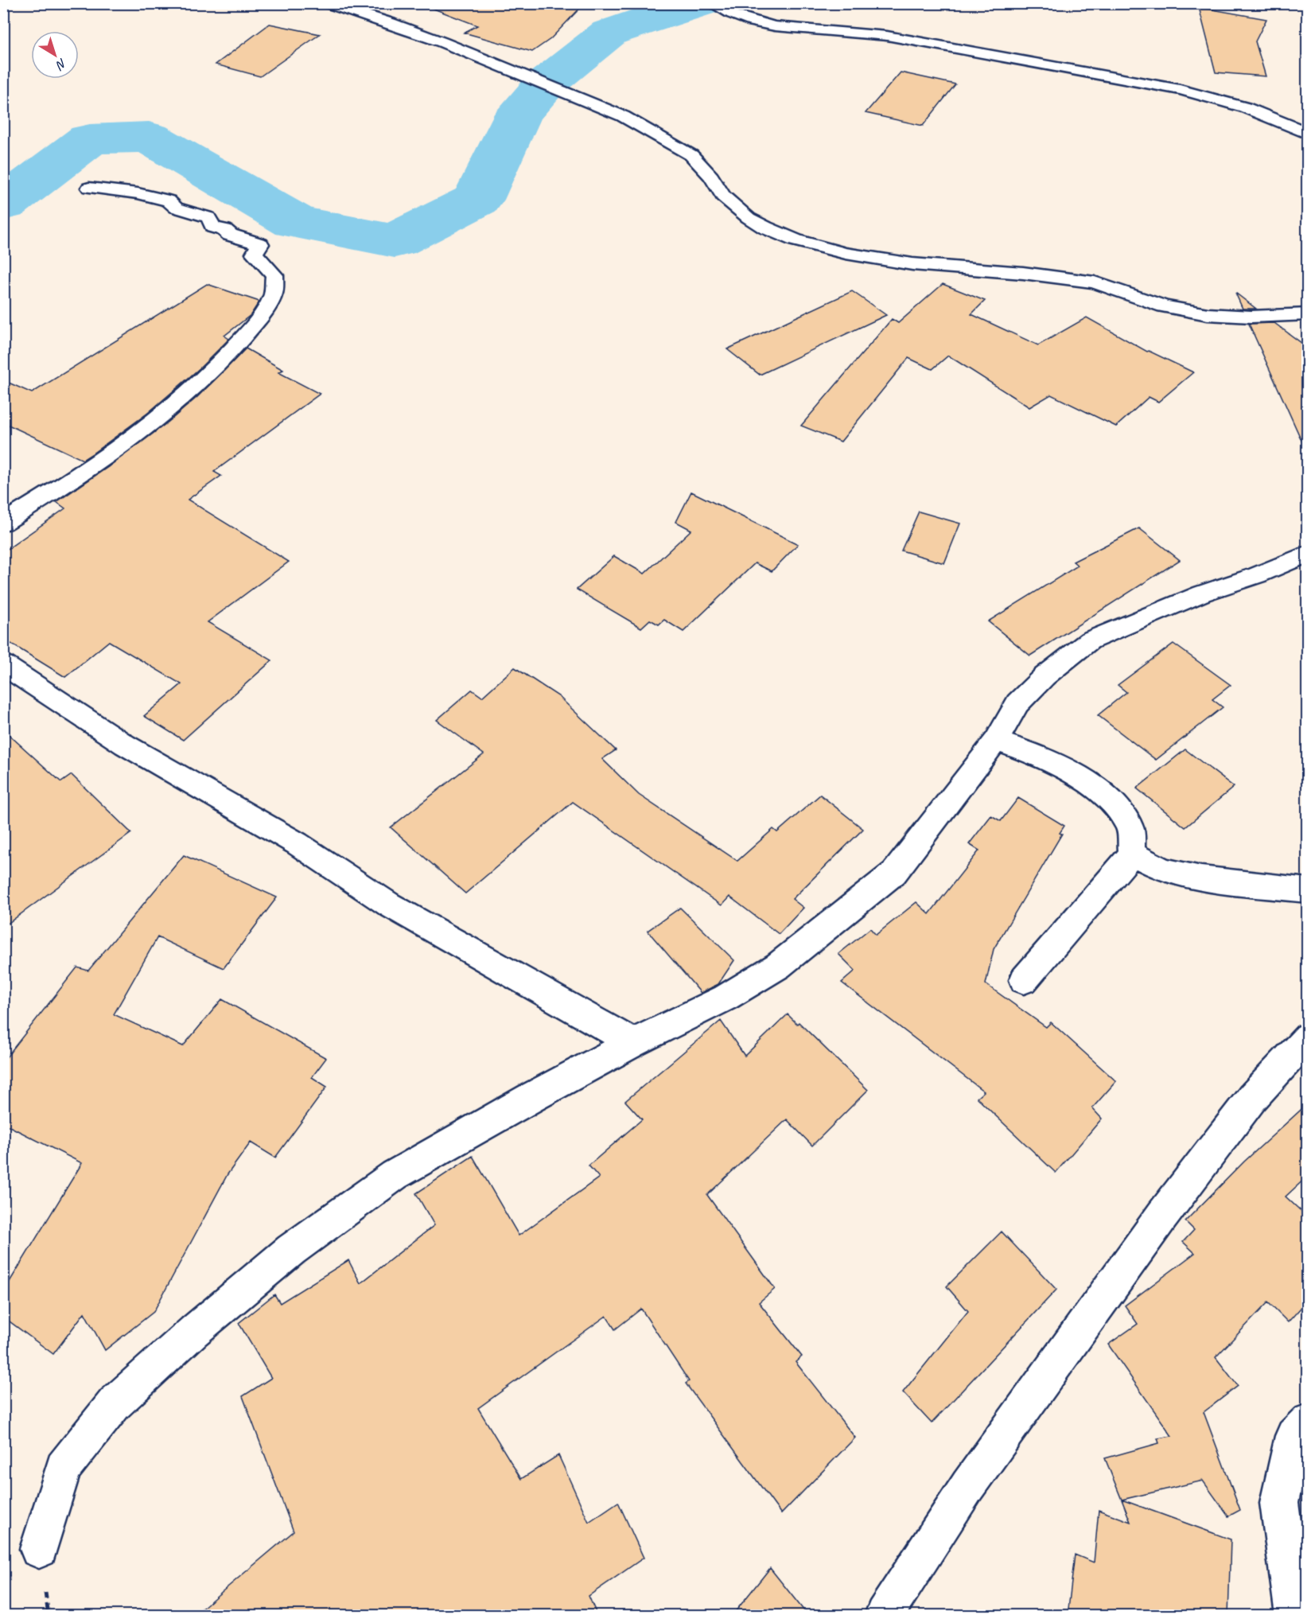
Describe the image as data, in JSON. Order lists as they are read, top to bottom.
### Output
{
  "north": "bottom right"
}
